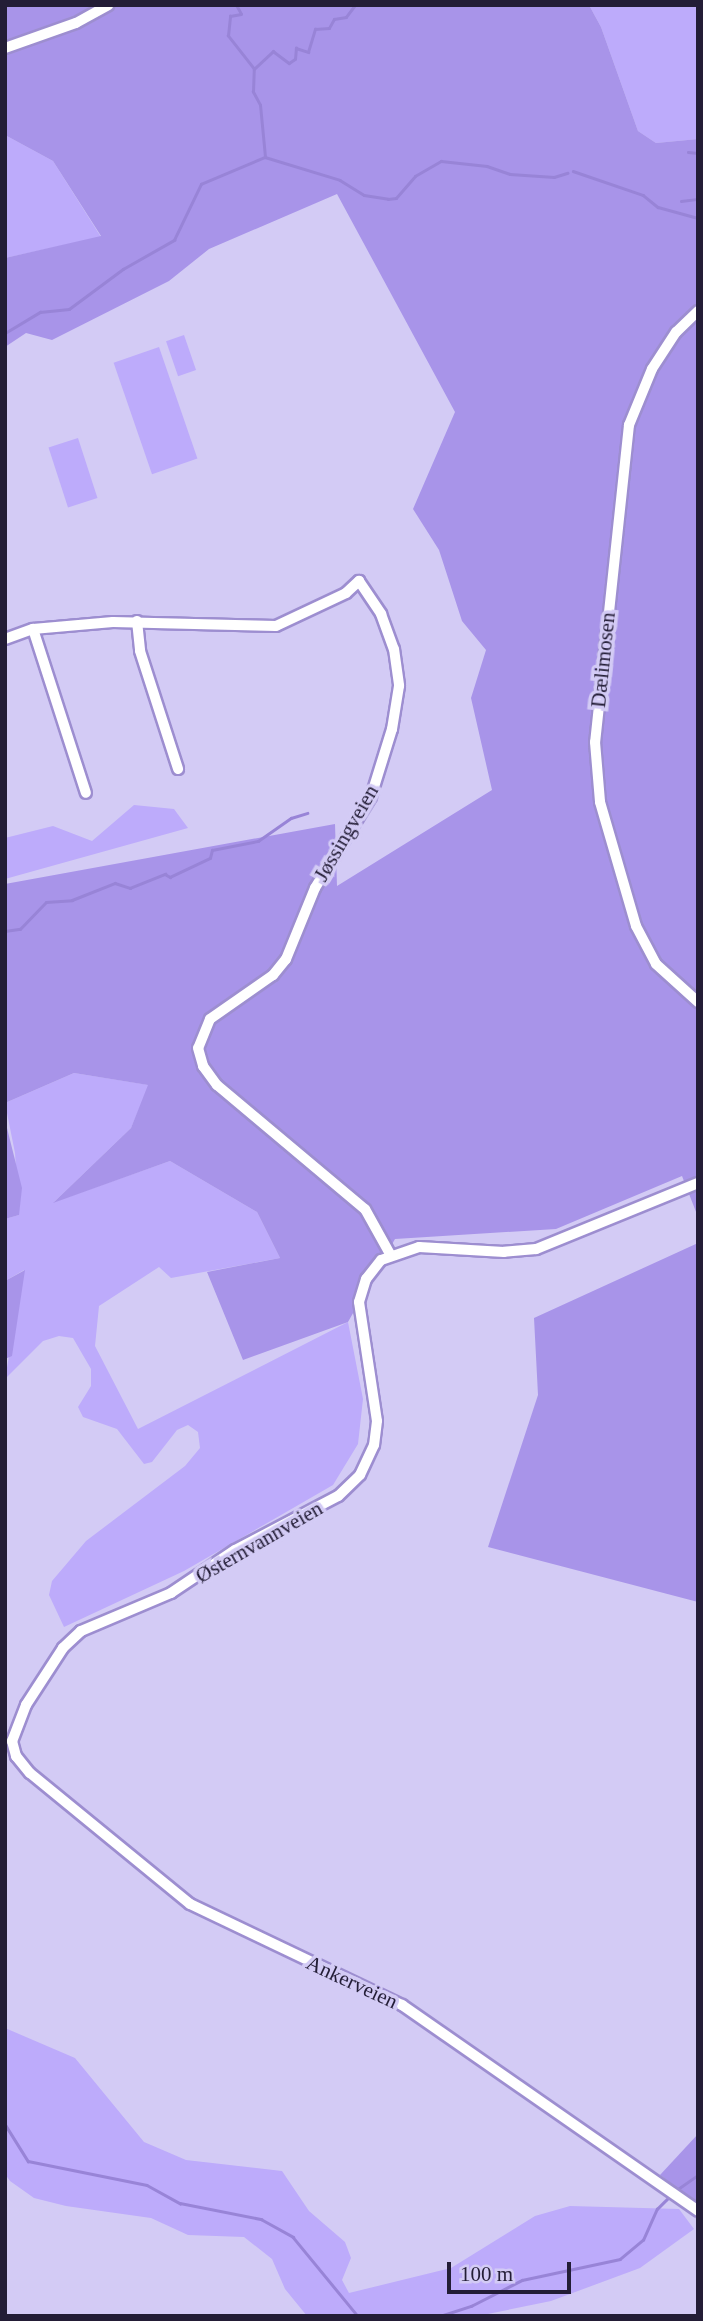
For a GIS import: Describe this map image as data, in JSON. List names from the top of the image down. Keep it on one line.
{"streets":{"street":["Dælimosen","Jøssingveien","Østernvannveien","Ankerveien"]},"crossings":[["Jøssingveien","Østernvannveien"],["Østernvannveien","Ankerveien"]],"scale_bar":"100 m"}
